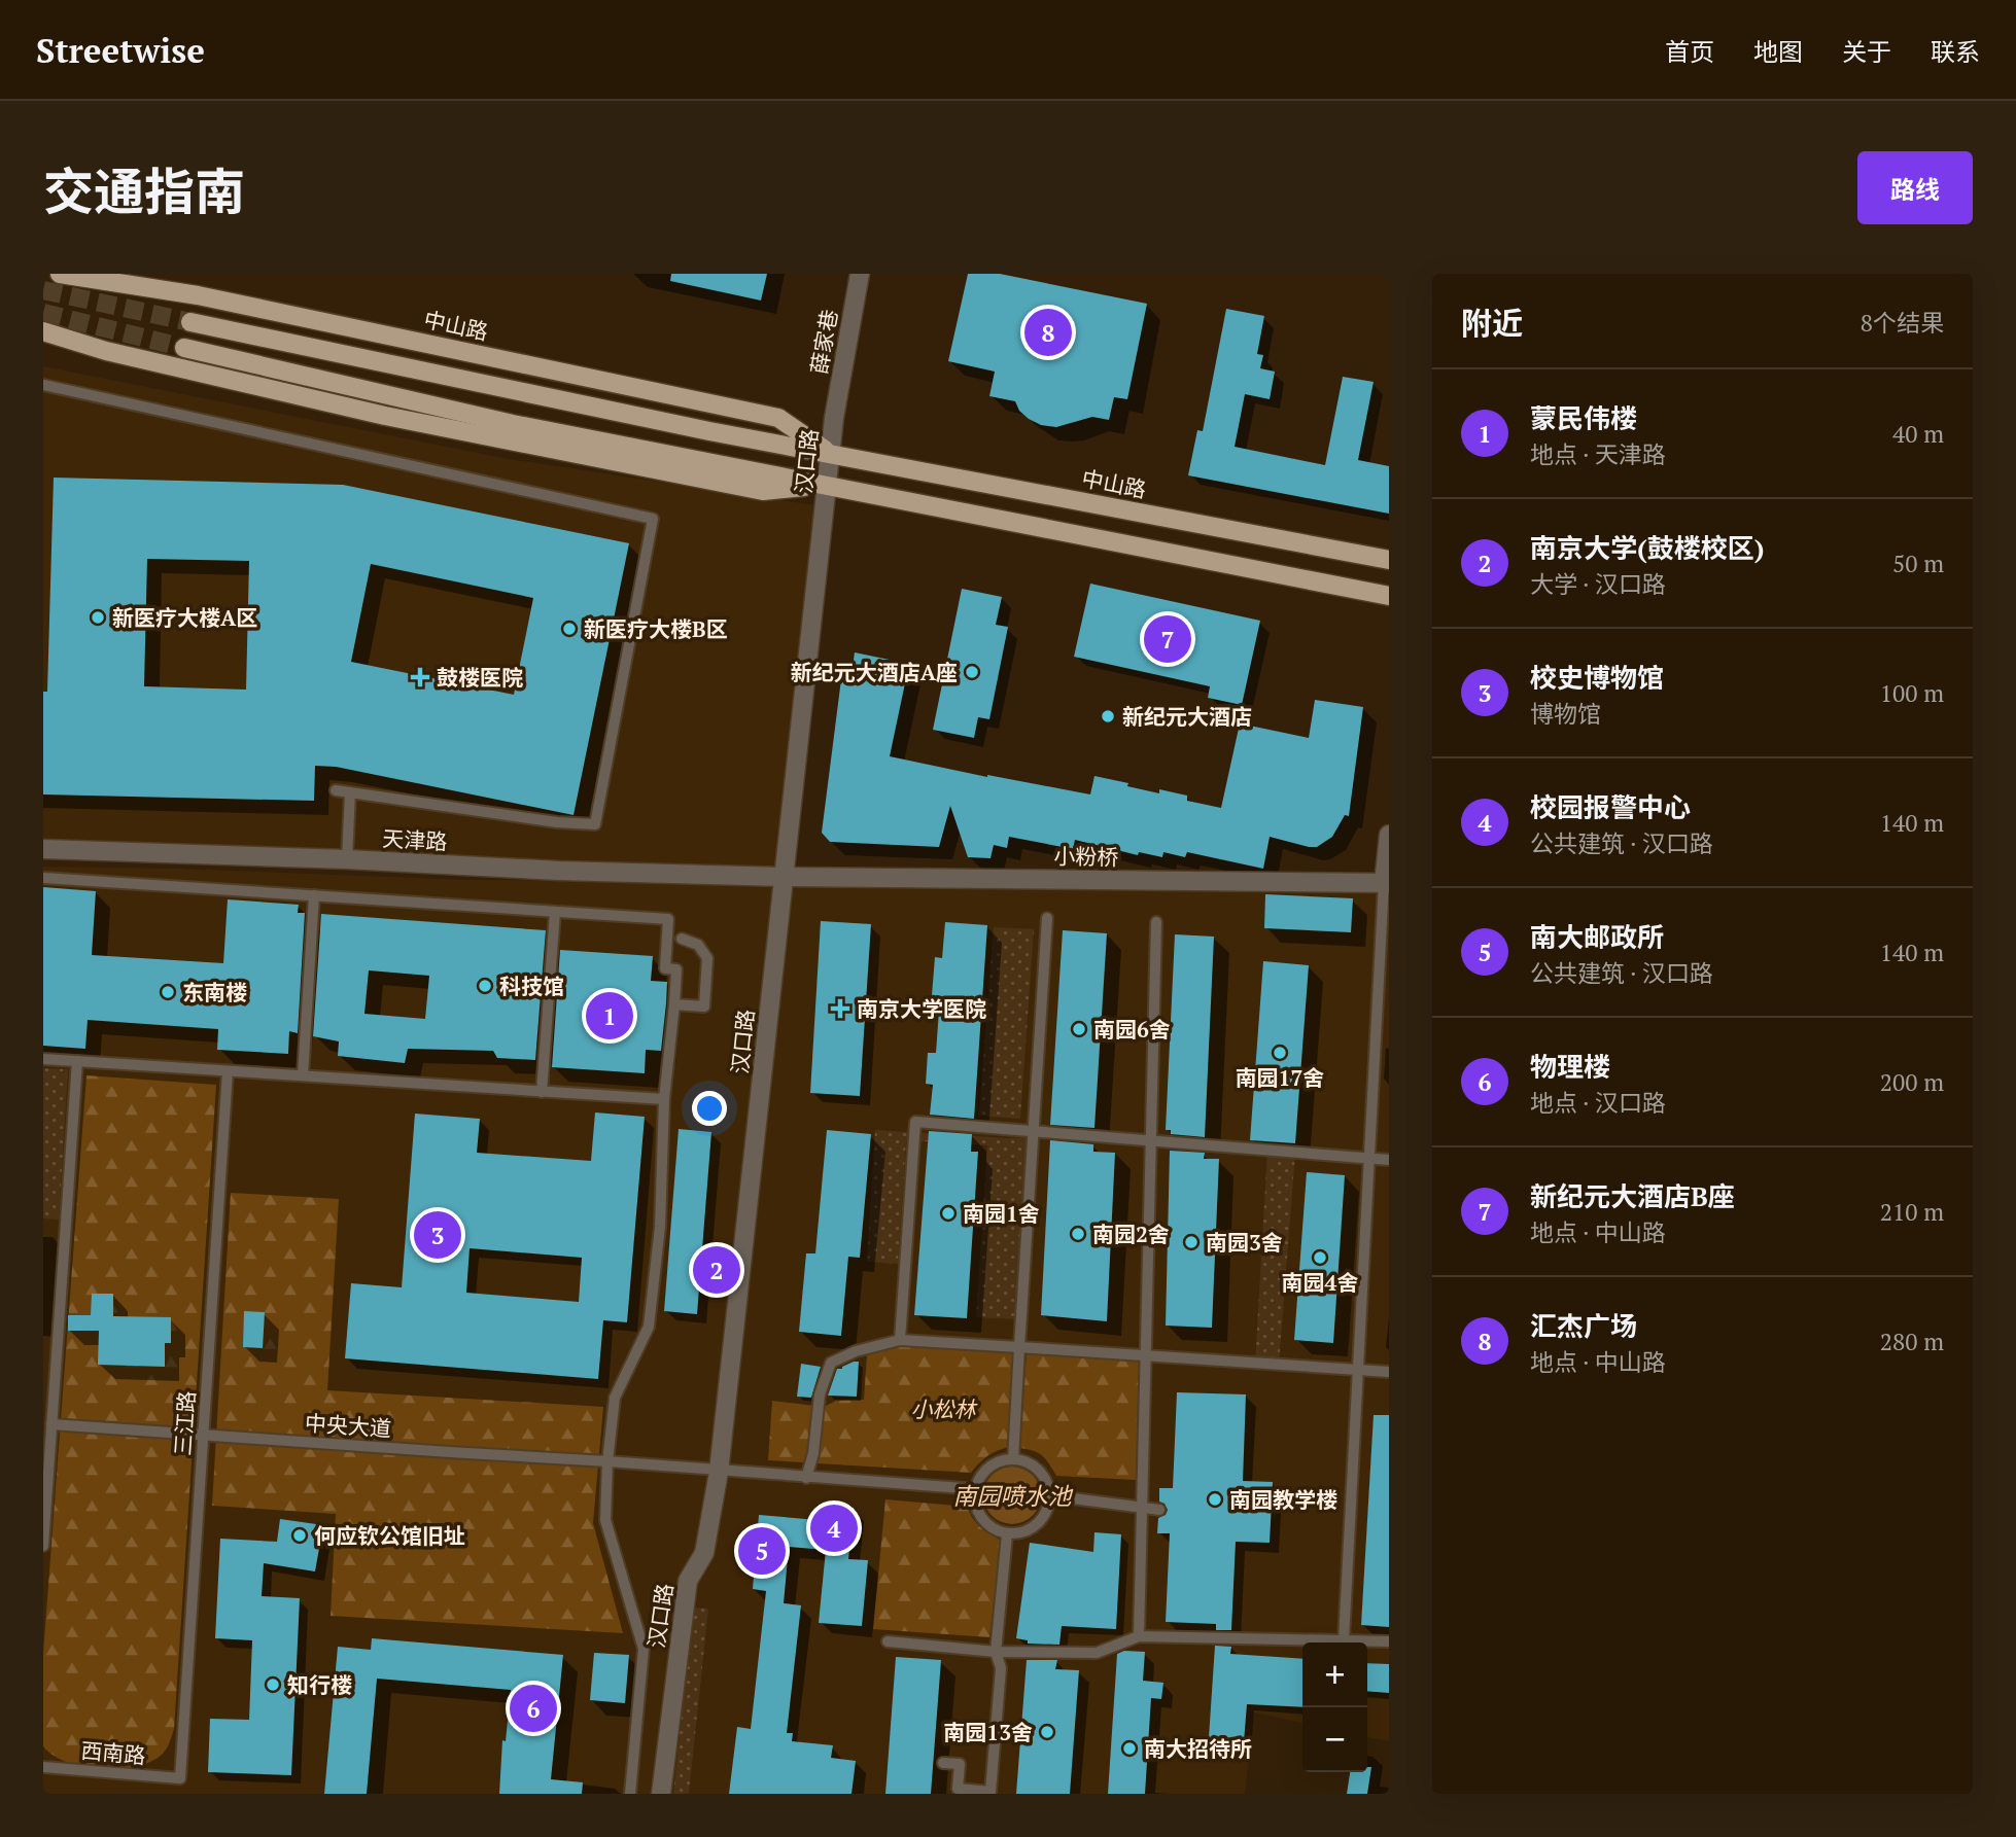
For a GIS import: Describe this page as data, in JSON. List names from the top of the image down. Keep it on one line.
{"streets":{"street":["薛家巷","汉口路","天津路","小粉桥"],"lane":["三江路","中央大道","西南路"]},"crossings":[["薛家巷","汉口路"],["汉口路","天津路"],["汉口路","小粉桥"],["汉口路","中央大道"],["天津路","小粉桥"],["三江路","中央大道"],["三江路","西南路"]],"water":["南园喷水池"],"parks":["小松林"],"places":{"other":["新医疗大楼A区","新医疗大楼B区","新纪元大酒店A座","新纪元大酒店","科技馆","东南楼","南园6舍","南园17舍","南园1舍","南园2舍","南园3舍","南园4舍","南园教学楼","何应钦公馆旧址","知行楼","南园13舍","南大招待所"],"health":["鼓楼医院","南京大学医院"]},"page":{"header":"Streetwise","nav":["首页","地图","关于","联系"],"title":"交通指南","buttons":"路线","heading":["附近","8个结果"],"pins":["8","7","1","3","2","4","5","6"],"list":[{"mark":"1","name":"蒙民伟楼","note":"地点 · 天津路","value":"40 m"},{"mark":"2","name":"南京大学(鼓楼校区)","note":"大学 · 汉口路","value":"50 m"},{"mark":"3","name":"校史博物馆","note":"博物馆","value":"100 m"},{"mark":"4","name":"校园报警中心","note":"公共建筑 · 汉口路","value":"140 m"},{"mark":"5","name":"南大邮政所","note":"公共建筑 · 汉口路","value":"140 m"},{"mark":"6","name":"物理楼","note":"地点 · 汉口路","value":"200 m"},{"mark":"7","name":"新纪元大酒店B座","note":"地点 · 中山路","value":"210 m"},{"mark":"8","name":"汇杰广场","note":"地点 · 中山路","value":"280 m"}],"map_buttons":["+","−"]}}
